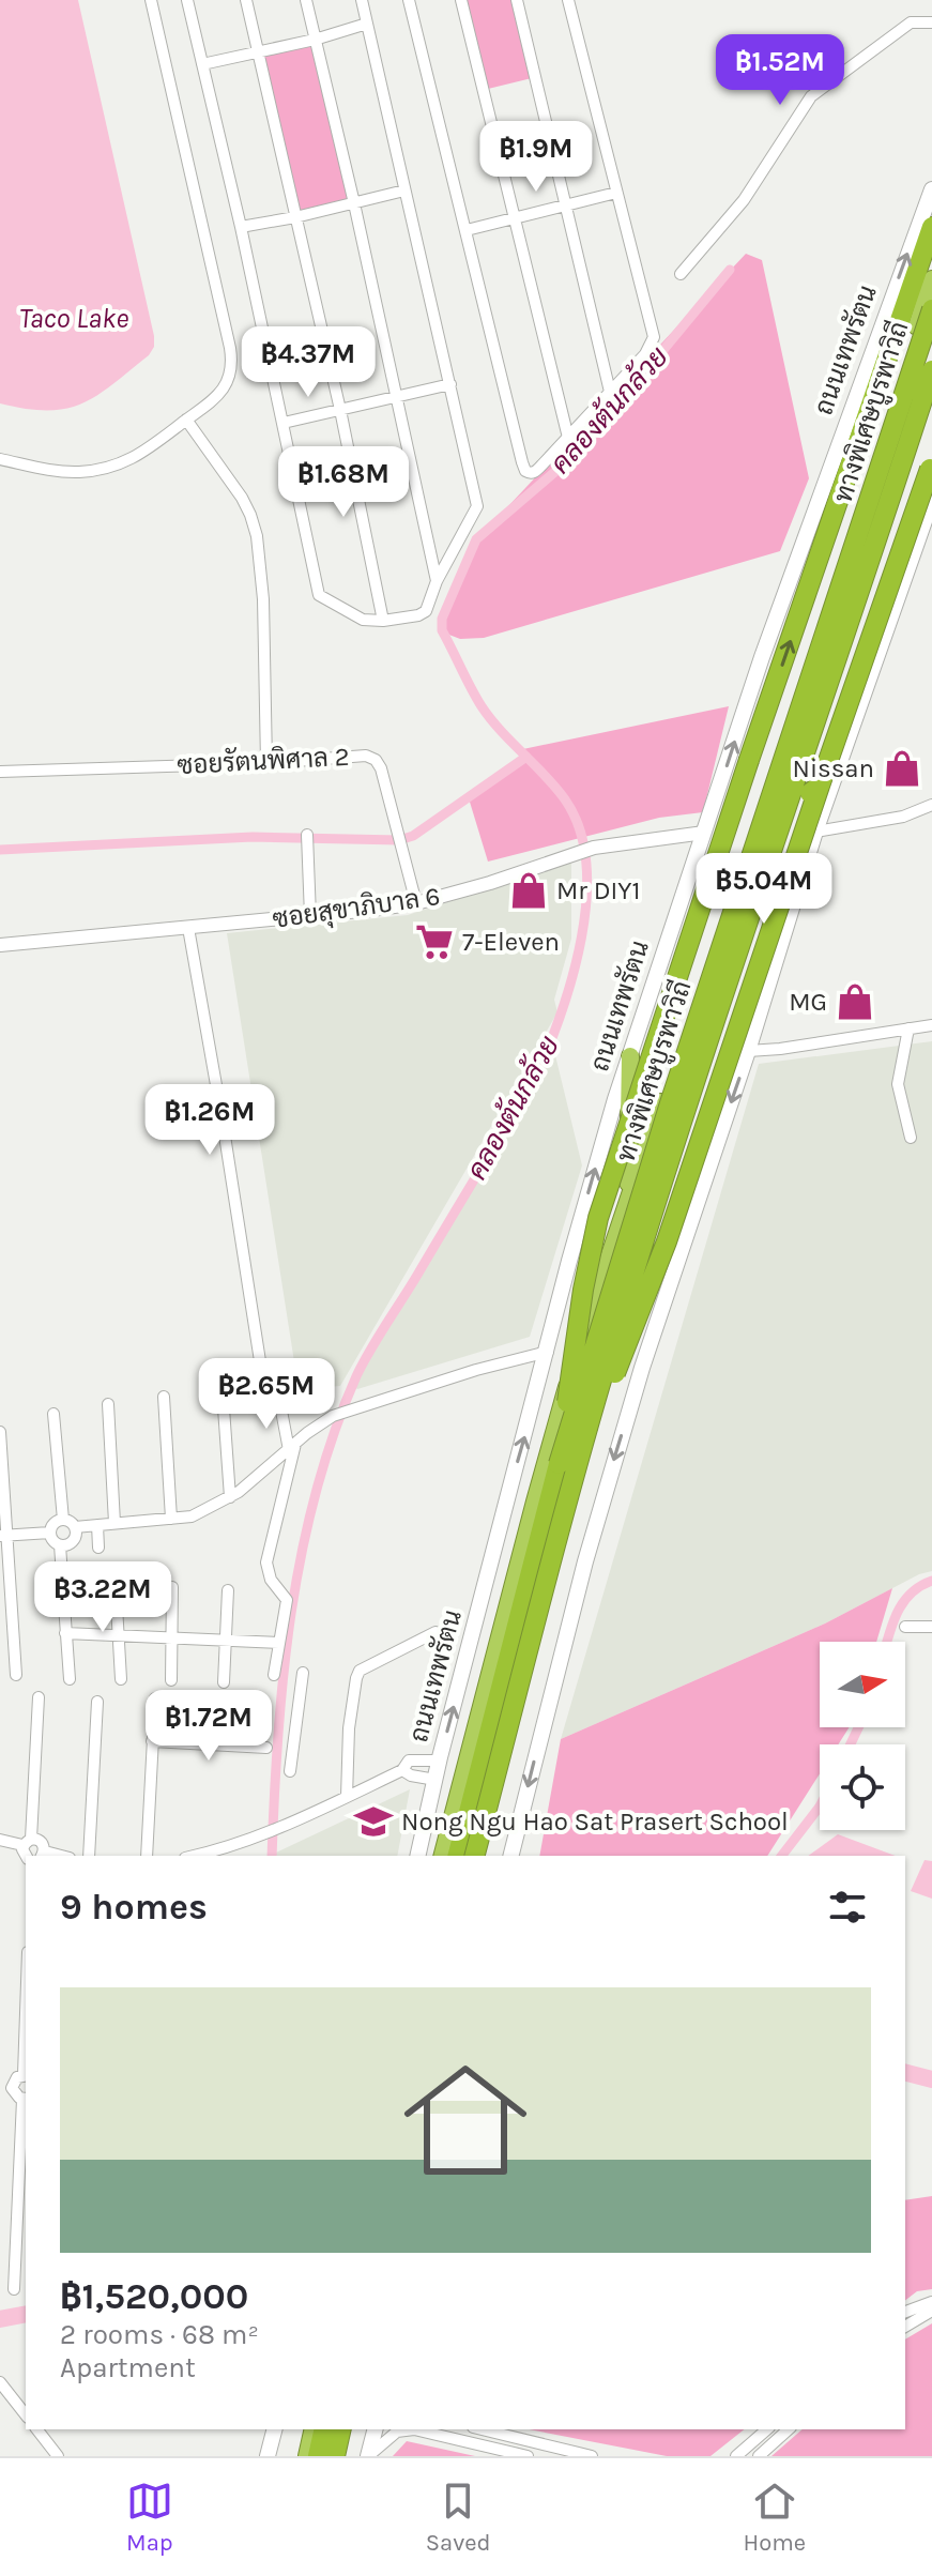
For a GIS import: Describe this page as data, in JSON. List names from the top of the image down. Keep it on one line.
{"streets":{"highway":["ถนนเทพรัตน","ทางพิเศษบูรพาวิถี"],"street":["ซอยรัตนพิศาล 2","ซอยสุขาภิบาล 6"]},"crossings":[["ถนนเทพรัตน","ซอยสุขาภิบาล 6"],["ซอยรัตนพิศาล 2","ซอยสุขาภิบาล 6"]],"water":["Taco Lake","คลองต้นกล้วย"],"places":{"shop":["Nissan","Mr DIY1","MG"],"supermarket":["7-Eleven"],"school or university":["Nong Ngu Hao Sat Prasert School"]},"north":"right","page":{"price":["฿1.52M","฿1.9M","฿4.37M","฿1.68M","฿5.04M","฿1.26M","฿2.65M","฿3.22M","฿1.72M"],"heading":"9 homes","list":[{"name":"฿1,520,000","note":"2 rooms · 68 m² · Apartment"}],"tabs":["Map","Saved","Home"]}}
